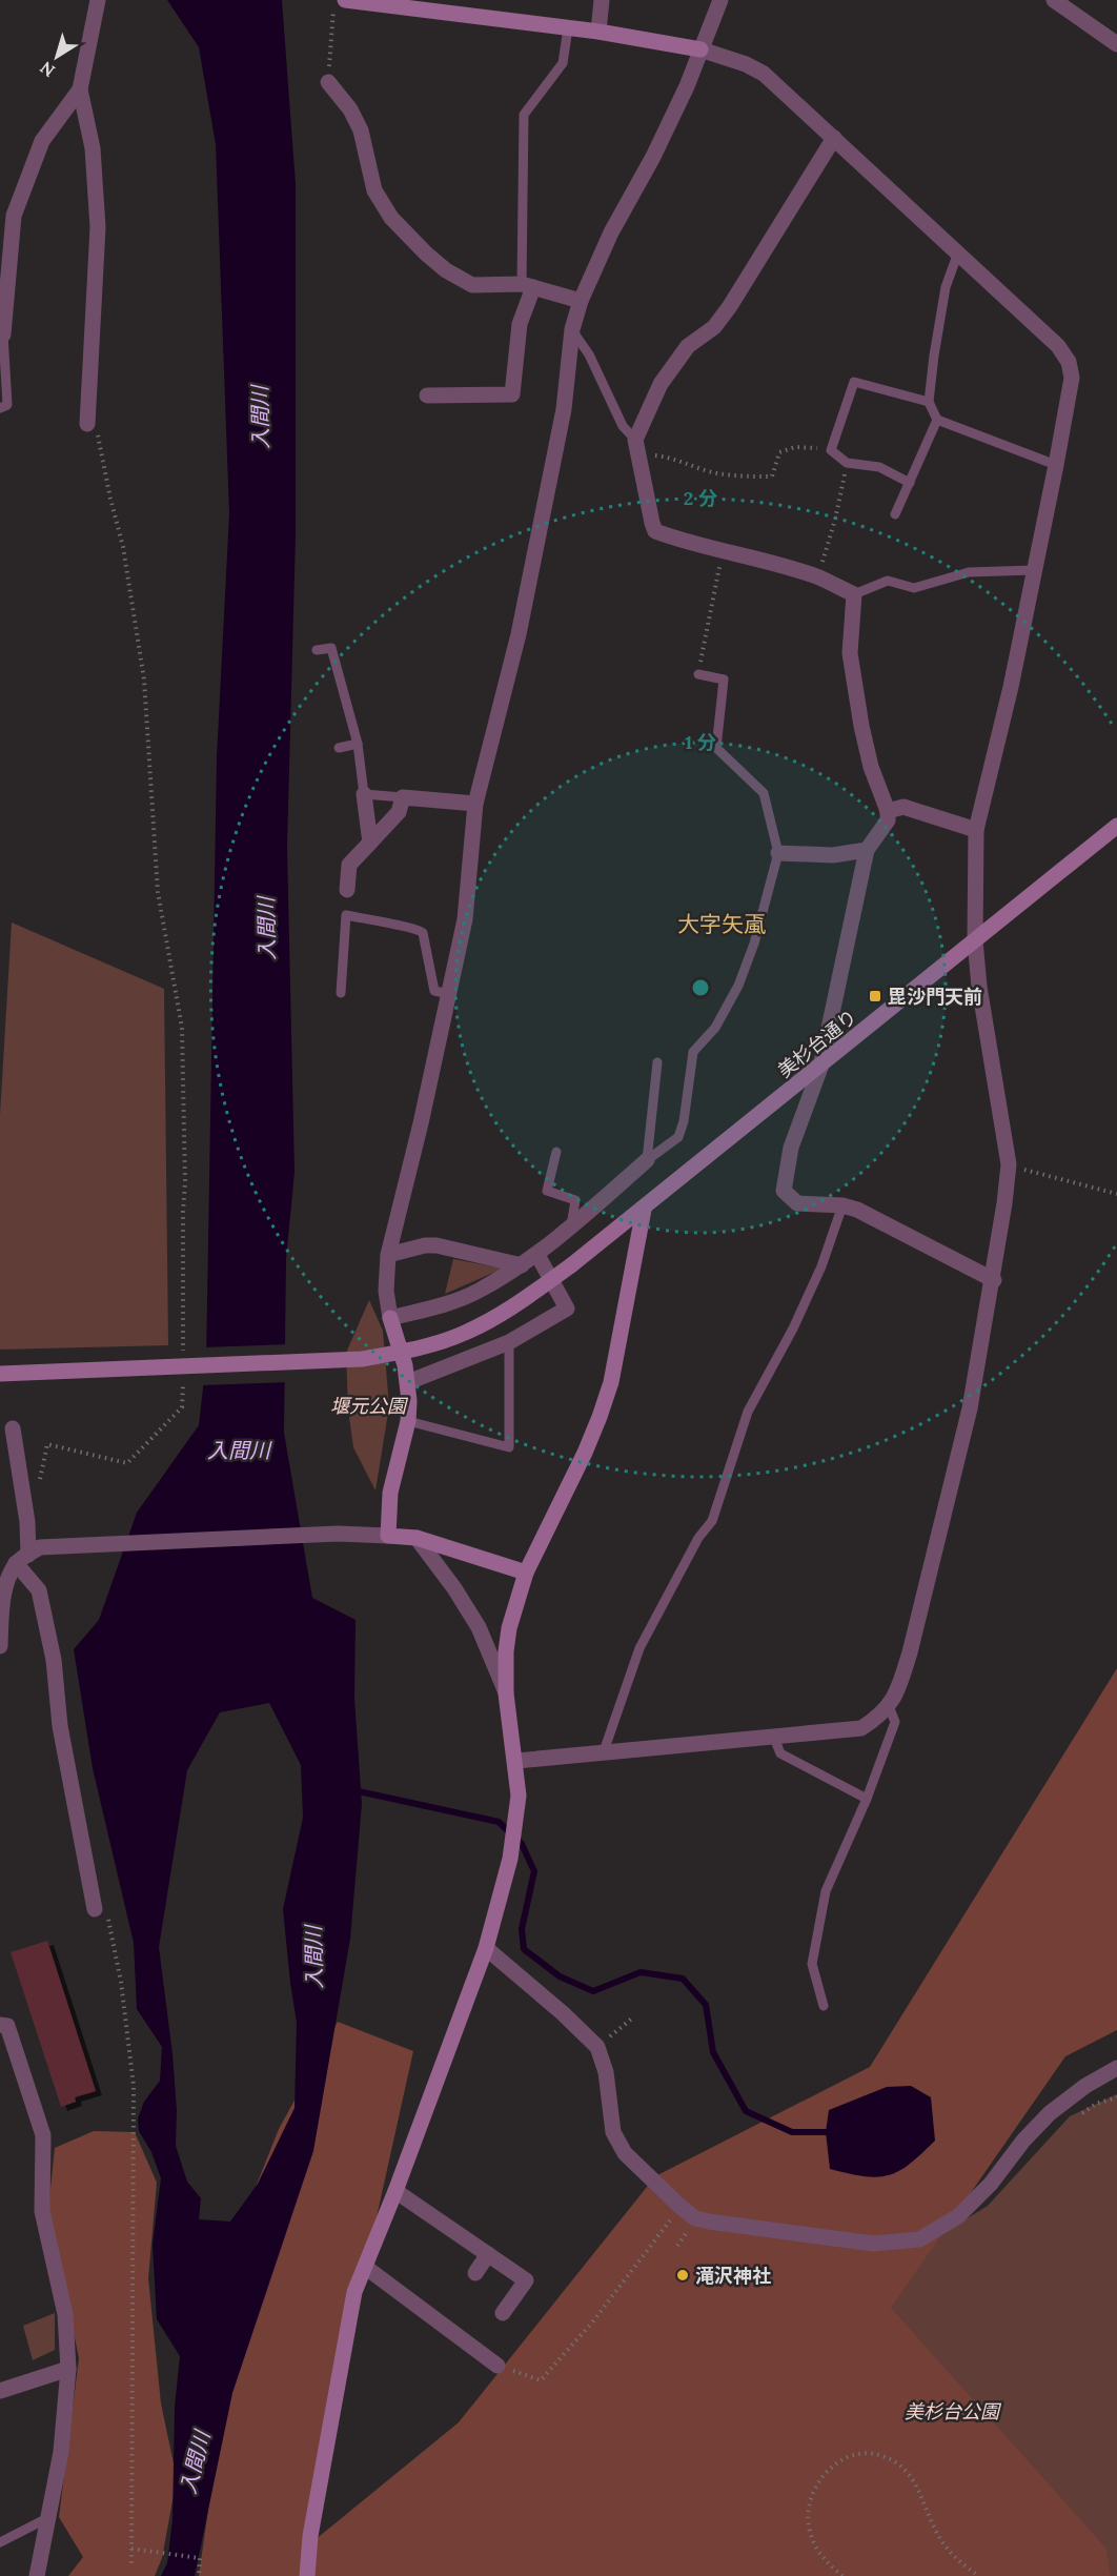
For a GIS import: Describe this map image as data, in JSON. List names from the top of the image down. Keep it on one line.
{"streets":{"street":["美杉台通り"]},"districts":["大字矢颪"],"water":["入間川"],"parks":["堰元公園","美杉台公園"],"places":{"transit":["毘沙門天前"],"other":["滝沢神社"]},"north":"bottom left","rings":["2 分","1 分"]}
